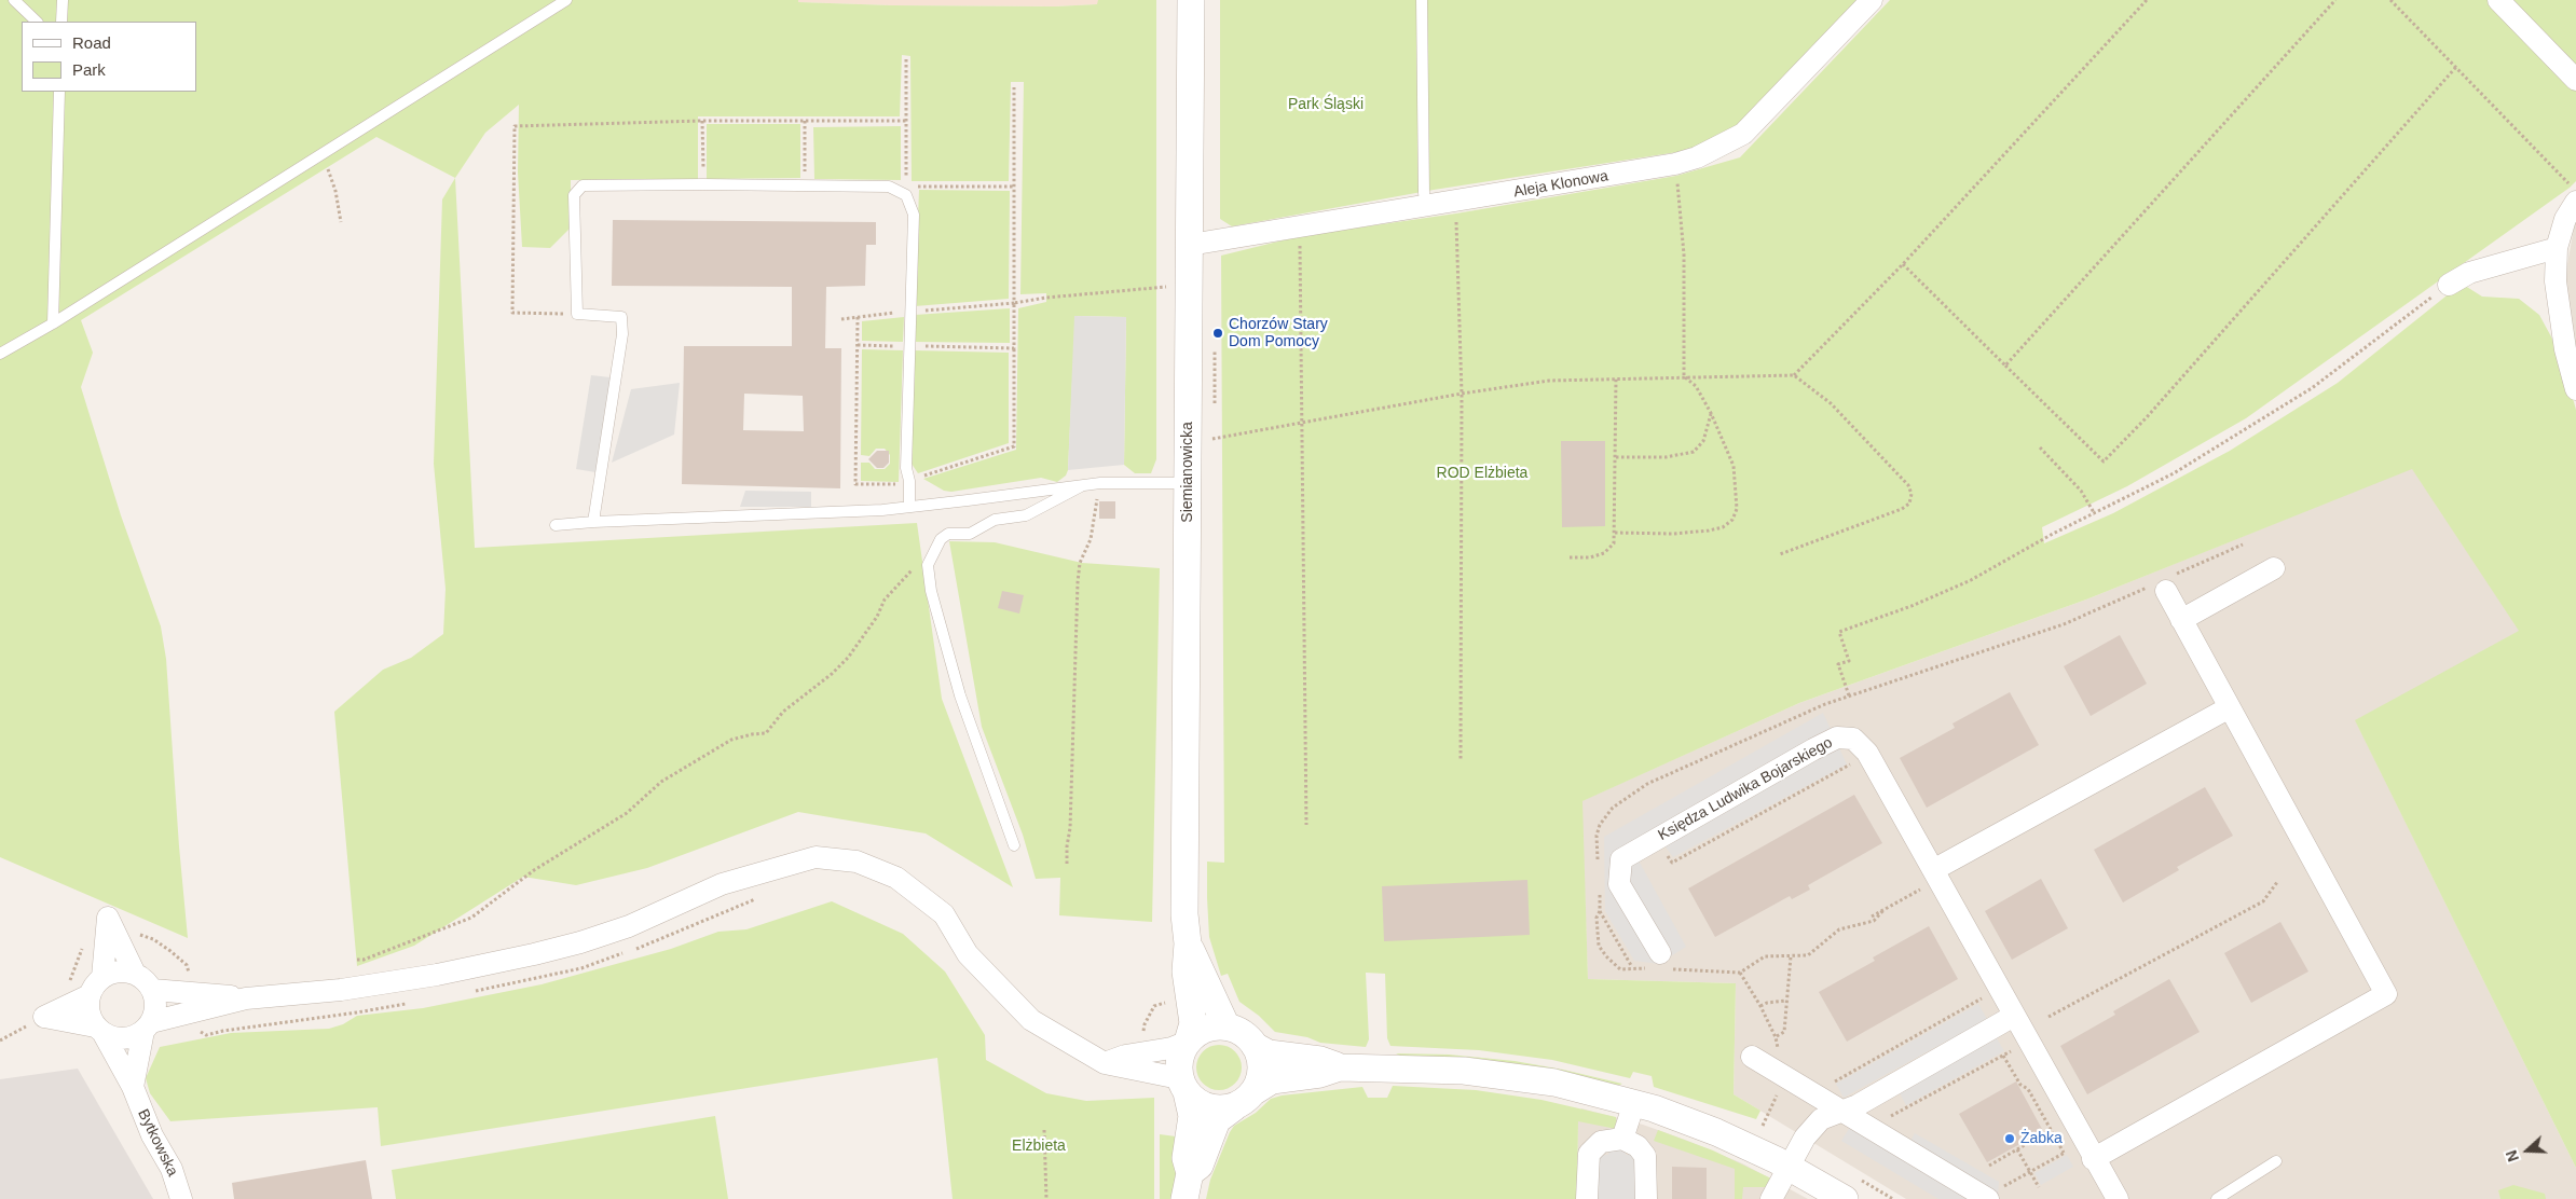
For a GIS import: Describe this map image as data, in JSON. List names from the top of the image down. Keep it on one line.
{"streets":{"street":["Aleja Klonowa","Siemianowicka","Księdza Ludwika Bojarskiego","Bytkowska"]},"crossings":[["Aleja Klonowa","Siemianowicka"]],"parks":["Park Śląski","ROD Elżbieta","Elżbieta"],"places":["Chorzów Stary Dom Pomocy","Żabka"],"legend":["Road","Park"],"north":"left"}
